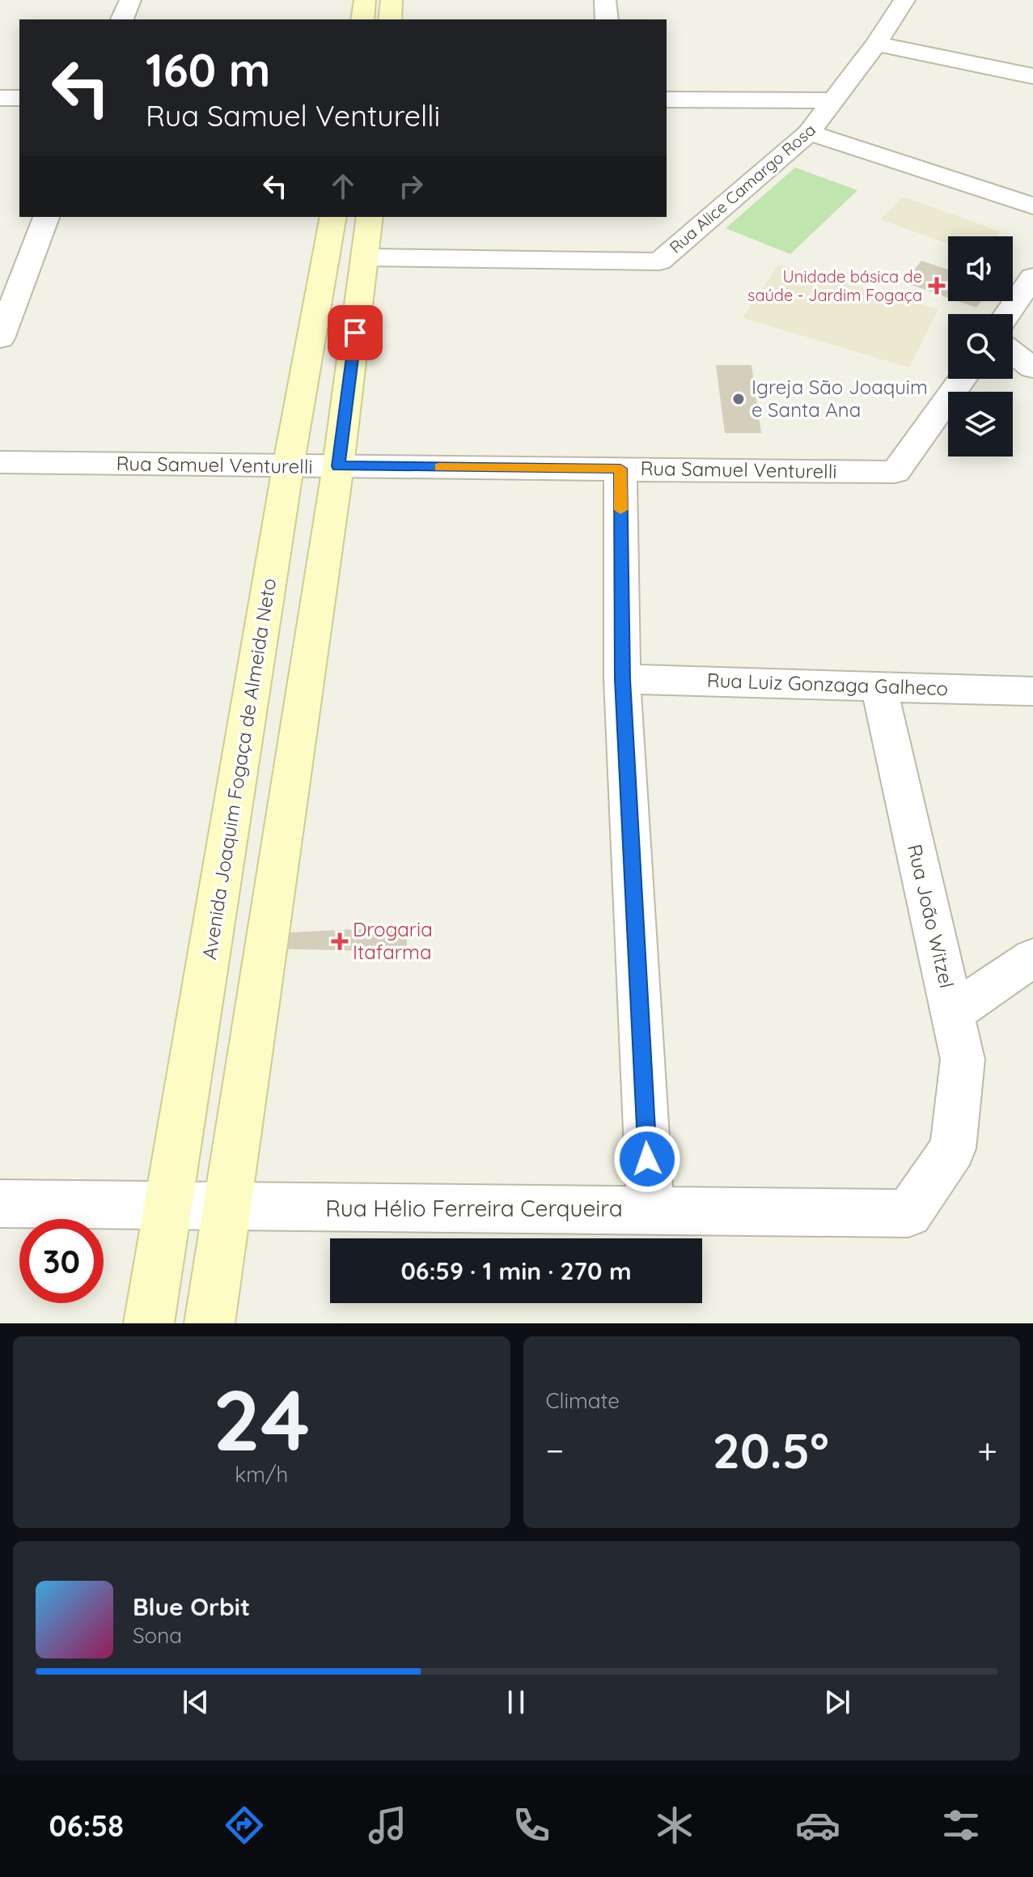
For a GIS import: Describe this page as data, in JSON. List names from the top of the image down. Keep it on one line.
{"streets":{"street":["Rua Alice Camargo Rosa","Rua Samuel Venturelli","Rua Luiz Gonzaga Galheco","Avenida Joaquim Fogaça de Almeida Neto","Rua João Witzel","Rua Hélio Ferreira Cerqueira"]},"crossings":[["Rua Samuel Venturelli","Avenida Joaquim Fogaça de Almeida Neto"],["Rua Luiz Gonzaga Galheco","Rua João Witzel"],["Avenida Joaquim Fogaça de Almeida Neto","Rua Hélio Ferreira Cerqueira"],["Rua João Witzel","Rua Hélio Ferreira Cerqueira"]],"places":{"health":["Unidade básica de saúde - Jardim Fogaça","Drogaria Itafarma"],"other":["Igreja São Joaquim e Santa Ana"]},"page":{"turn":["160 m","Rua Samuel Venturelli"],"limit":"30","trip":"06:59 · 1 min · 270 m","tile":[["24","km/h"],"Climate"],"heat":["−","20.5°","+"],"song":["Blue Orbit","Sona"],"tabs":"06:58"}}
